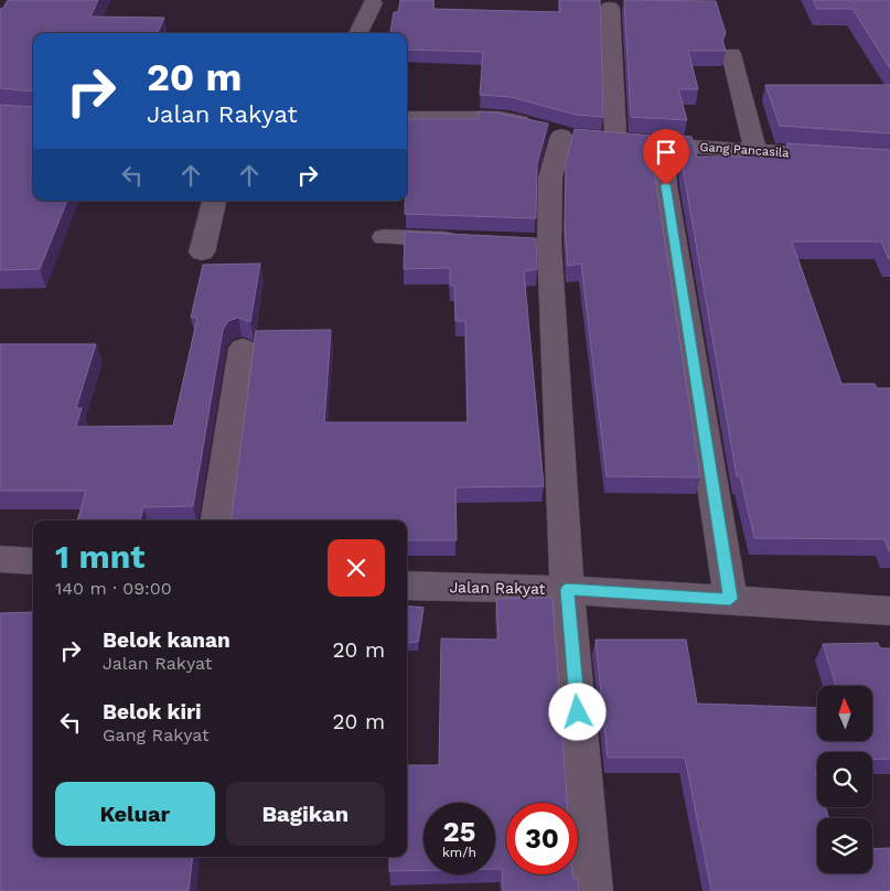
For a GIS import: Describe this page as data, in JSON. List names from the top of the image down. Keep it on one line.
{"streets":{"street":["Gang Pancasila","Jalan Rakyat"]},"north":"top","page":{"turn":["20 m","Jalan Rakyat"],"heading":["1 mnt","140 m · 09:00"],"list":[{"name":"Belok kanan","note":"Jalan Rakyat","value":"20 m"},{"name":"Belok kiri","note":"Gang Rakyat","value":"20 m"}],"buttons":["Keluar","Bagikan"],"speed":"25 km/h","limit":"30"}}
